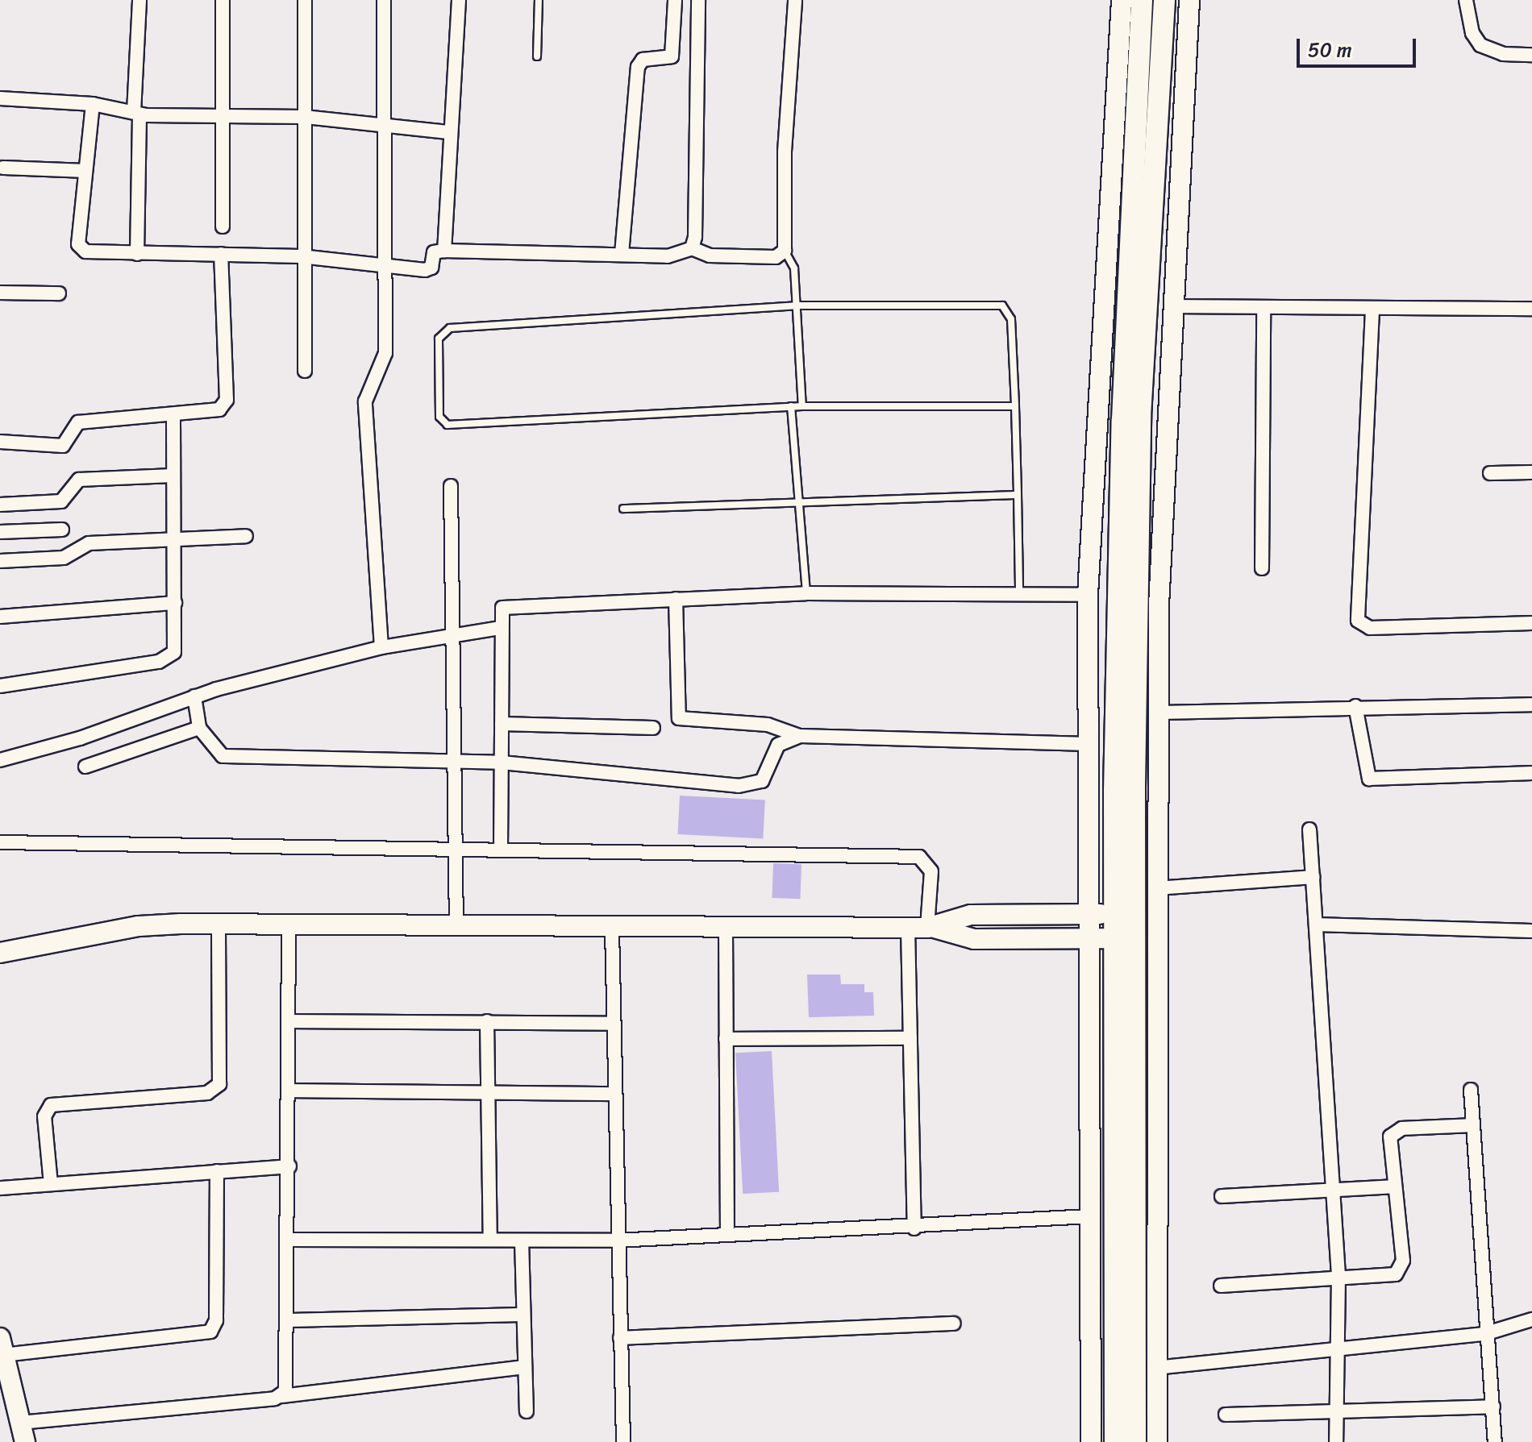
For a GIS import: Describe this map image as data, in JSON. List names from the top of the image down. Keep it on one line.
{"scale_bar":"50 m"}
